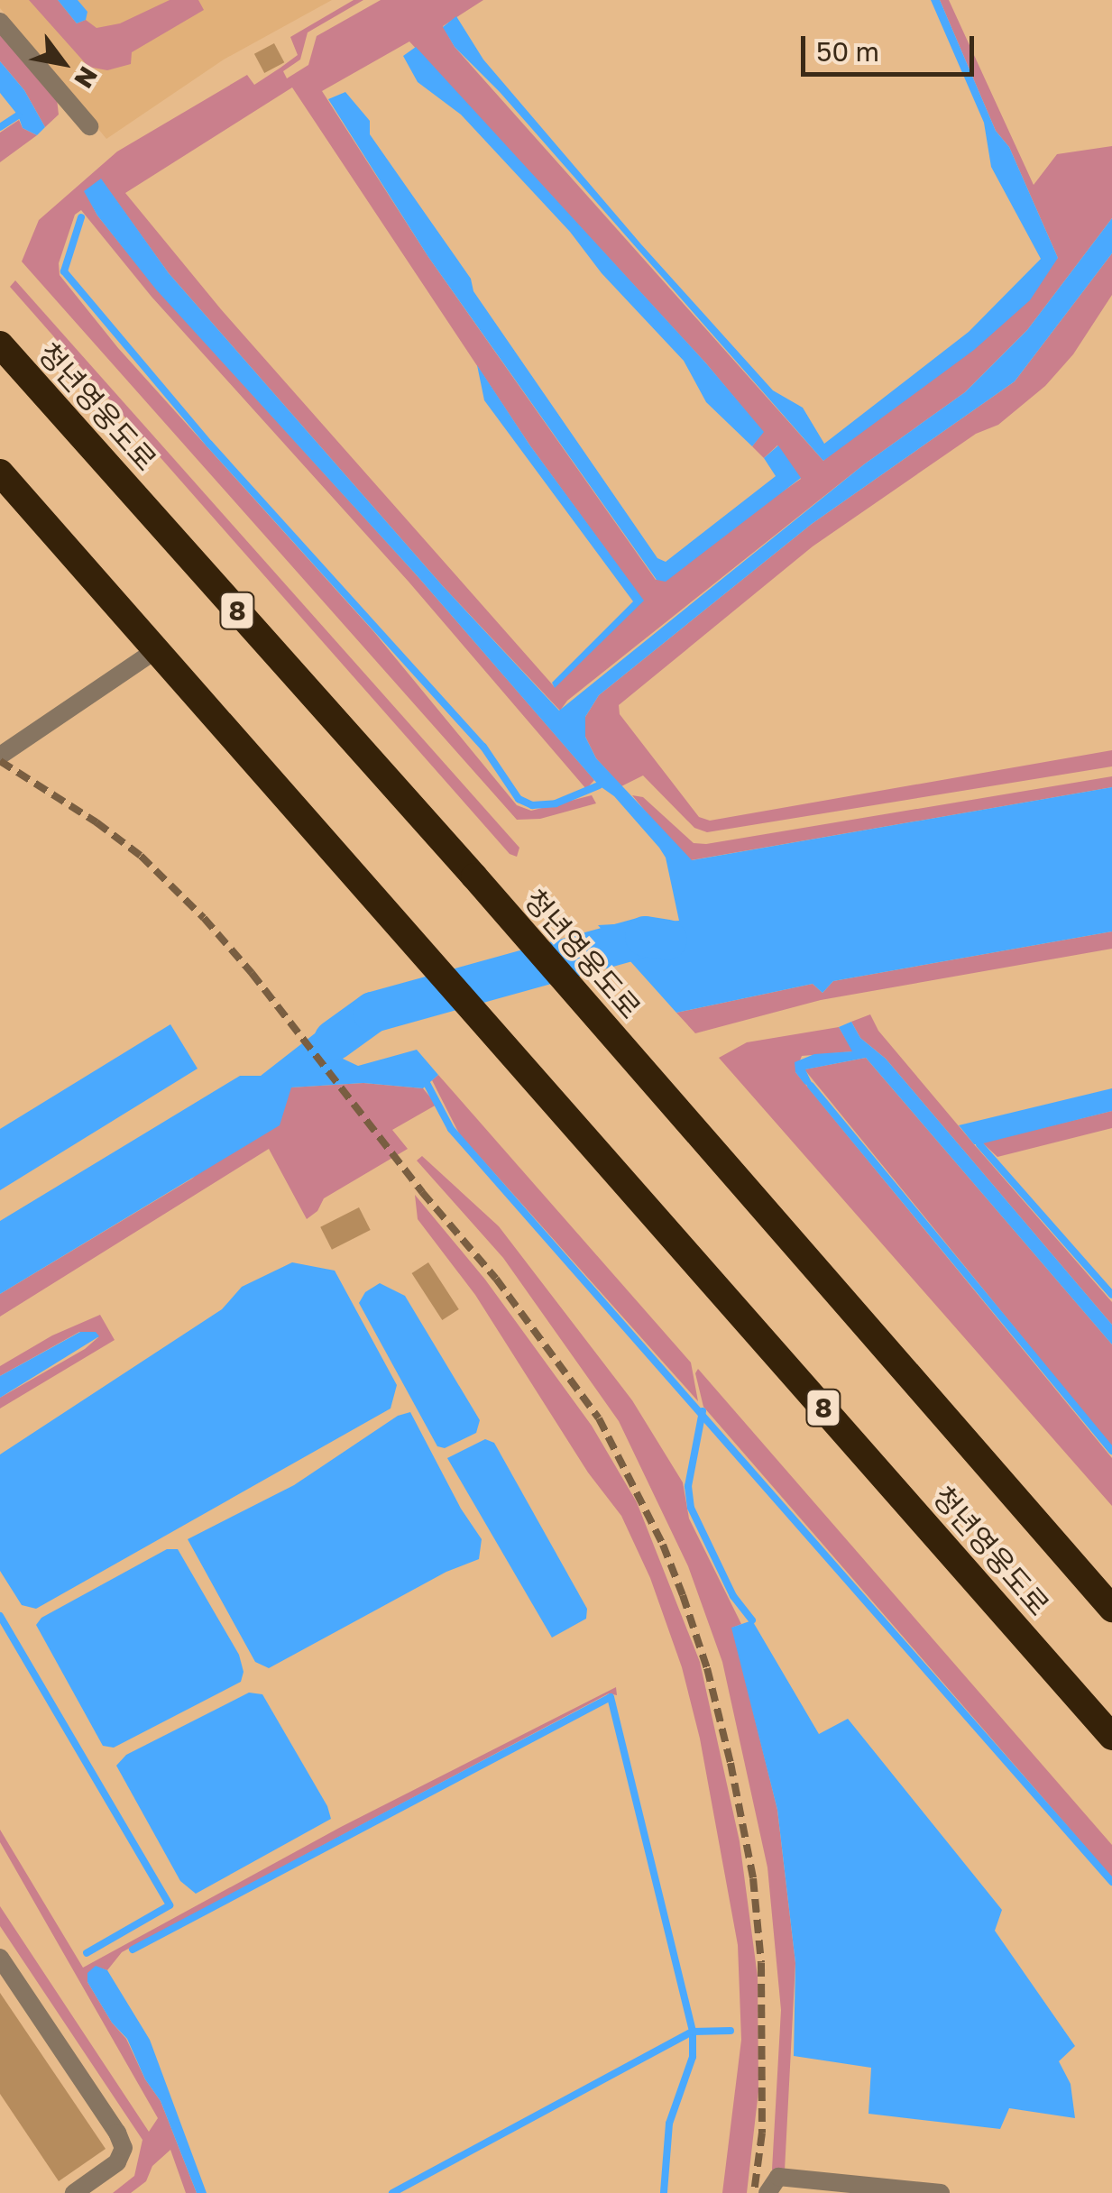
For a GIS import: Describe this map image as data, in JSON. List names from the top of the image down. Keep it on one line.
{"streets":{"highway":["청년영웅도로","8"]},"scale_bar":"50 m","north":"bottom right"}
